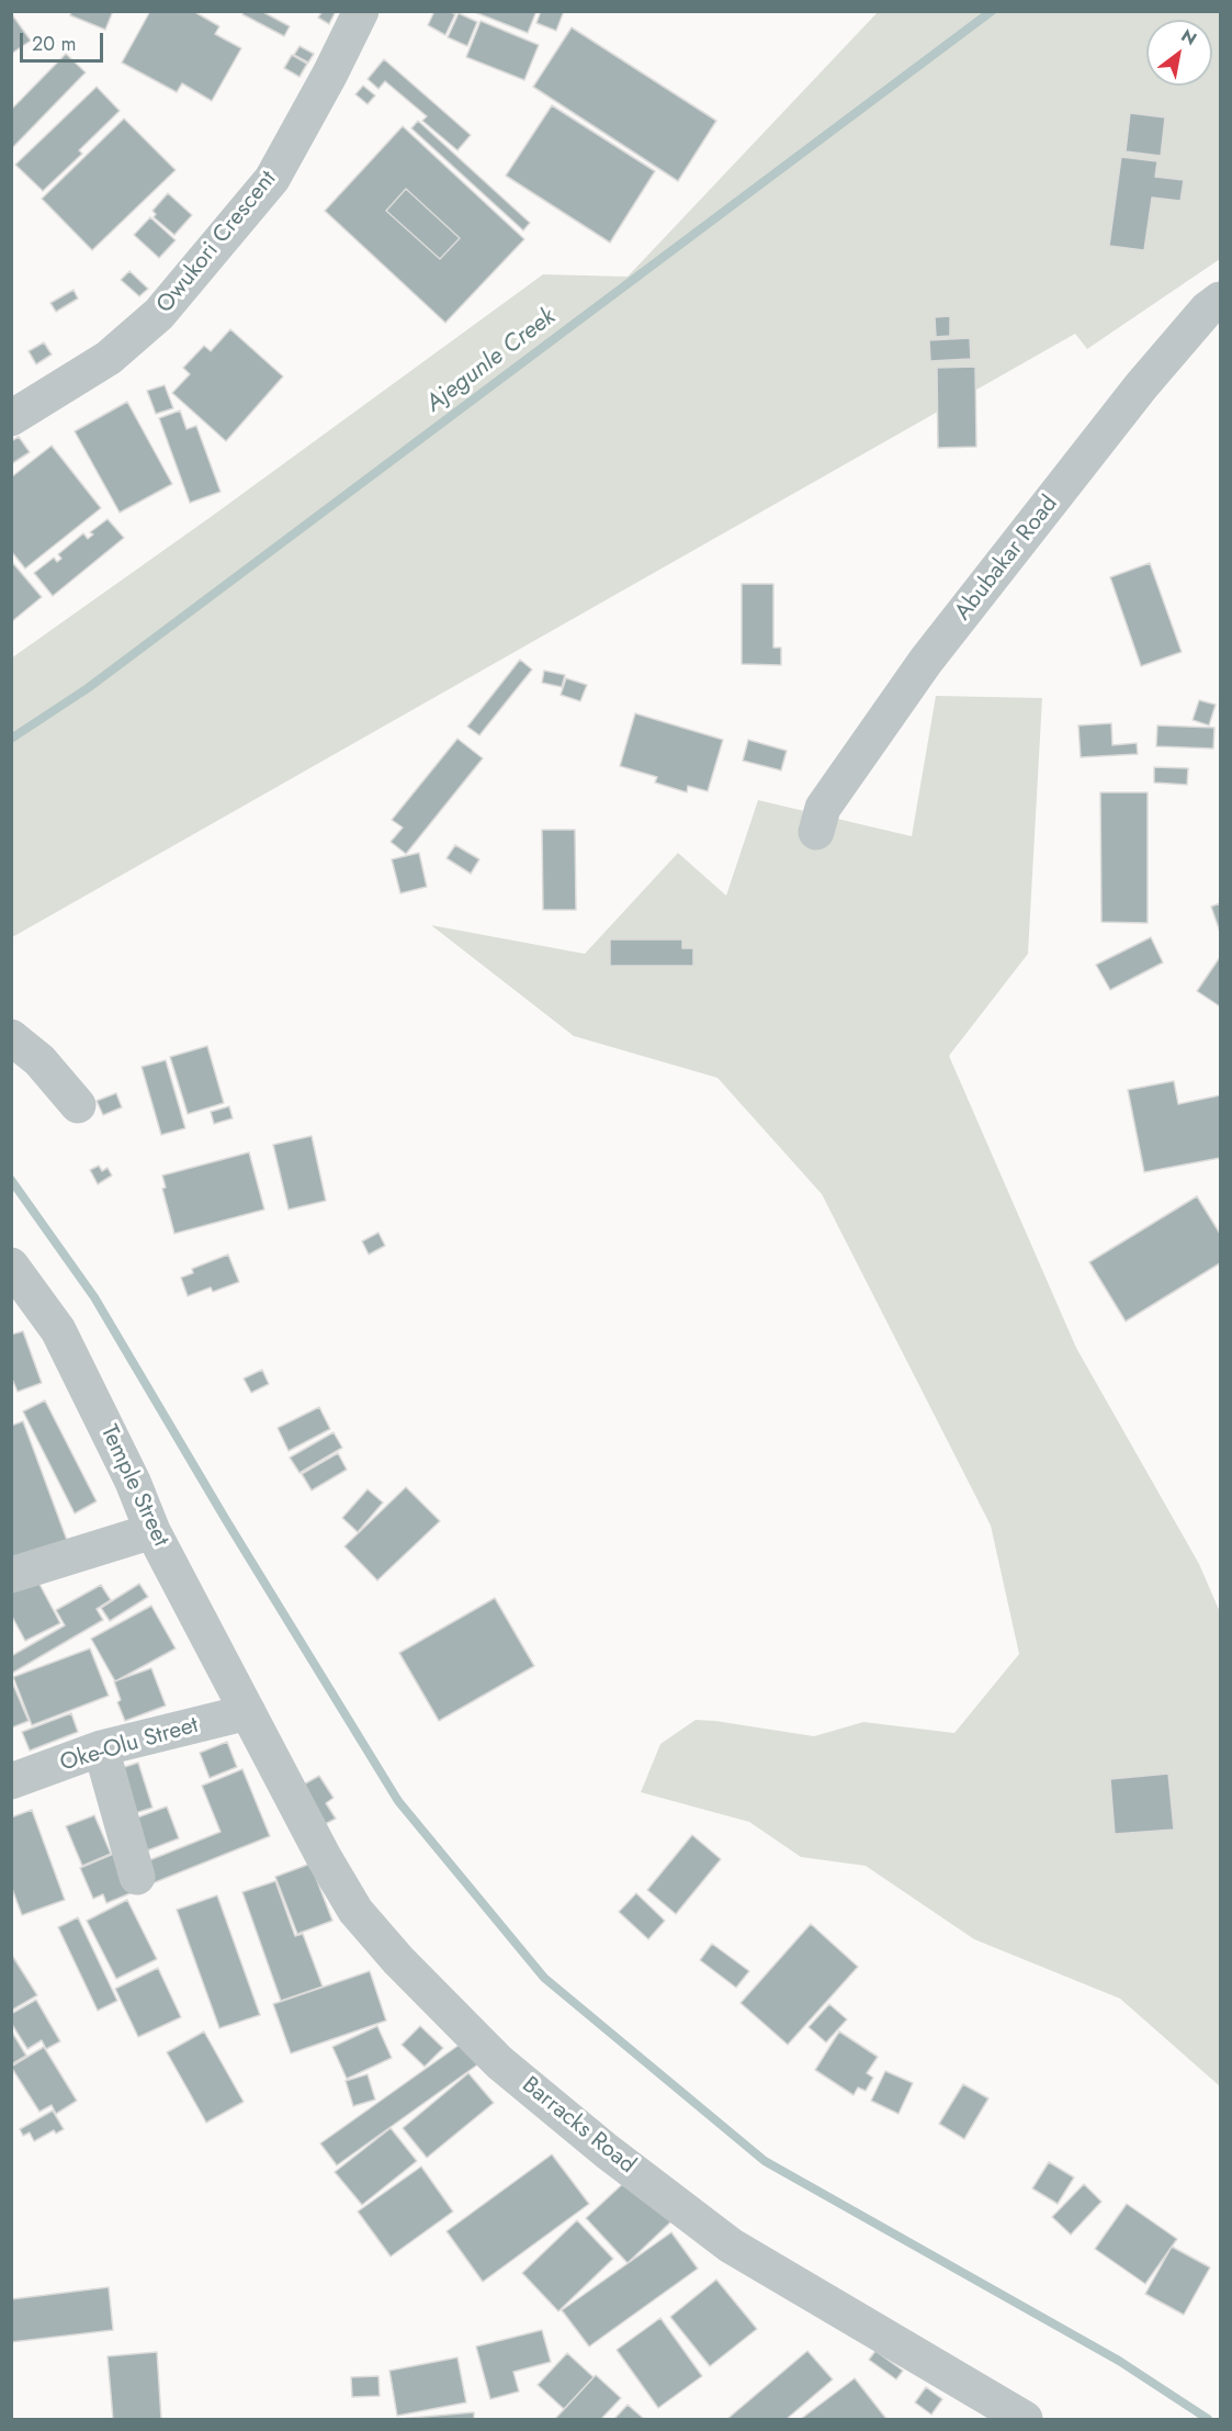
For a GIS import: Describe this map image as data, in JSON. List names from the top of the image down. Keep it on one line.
{"streets":{"street":["Owukori Crescent","Abubakar Road","Temple Street","Oke-Olu Street","Barracks Road"]},"crossings":[["Temple Street","Oke-Olu Street"],["Temple Street","Barracks Road"],["Oke-Olu Street","Barracks Road"]],"water":["Ajegunle Creek"],"scale_bar":"20 m","north":"top right"}
